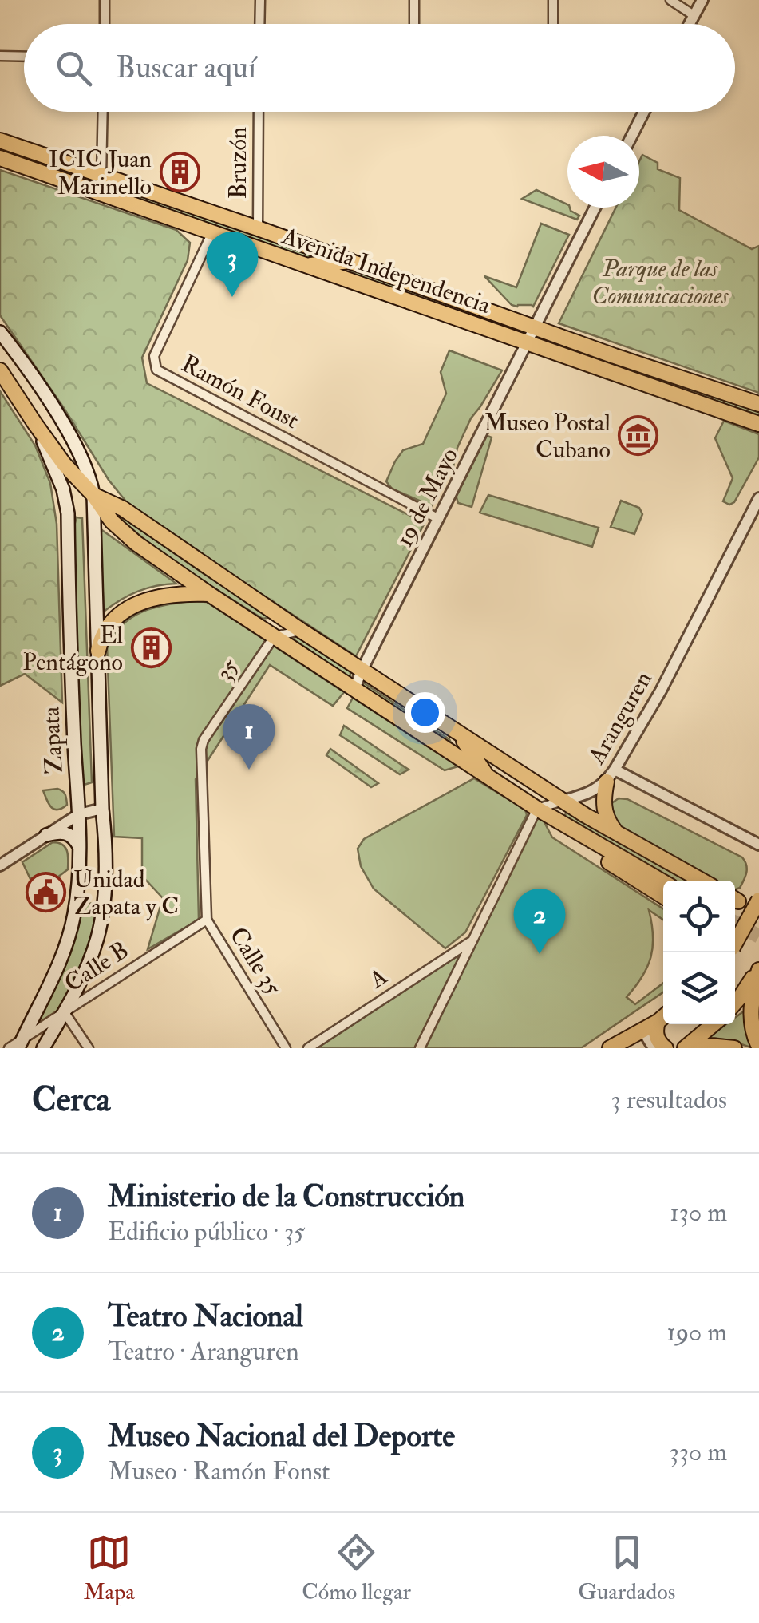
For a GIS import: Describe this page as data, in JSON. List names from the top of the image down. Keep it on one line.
{"streets":{"main road":["Avenida Independencia","Zapata"],"street":["Bruzón","Ramón Fonst","19 de Mayo","35","Aranguren","Calle 35","Calle B","A"]},"crossings":[["Bruzón","Avenida Independencia"],["Avenida Independencia","Ramón Fonst"],["Avenida Independencia","19 de Mayo"],["Ramón Fonst","19 de Mayo"],["35","Calle 35"],["Zapata","Calle B"],["Calle 35","Calle B"]],"parks":["Parque de las Comunicaciones"],"places":{"building":["ICIC Juan Marinello","El Pentágono"],"museum":["Museo Postal Cubano"],"public building":["Unidad Zapata y C"]},"north":"left","page":{"search":"Buscar aquí","pins":["3","1","2"],"heading":["Cerca","3 resultados"],"list":[{"mark":"1","name":"Ministerio de la Construcción","note":"Edificio público · 35","value":"130 m"},{"mark":"2","name":"Teatro Nacional","note":"Teatro · Aranguren","value":"190 m"},{"mark":"3","name":"Museo Nacional del Deporte","note":"Museo · Ramón Fonst","value":"330 m"}],"nav":["Mapa","Cómo llegar","Guardados"]}}
